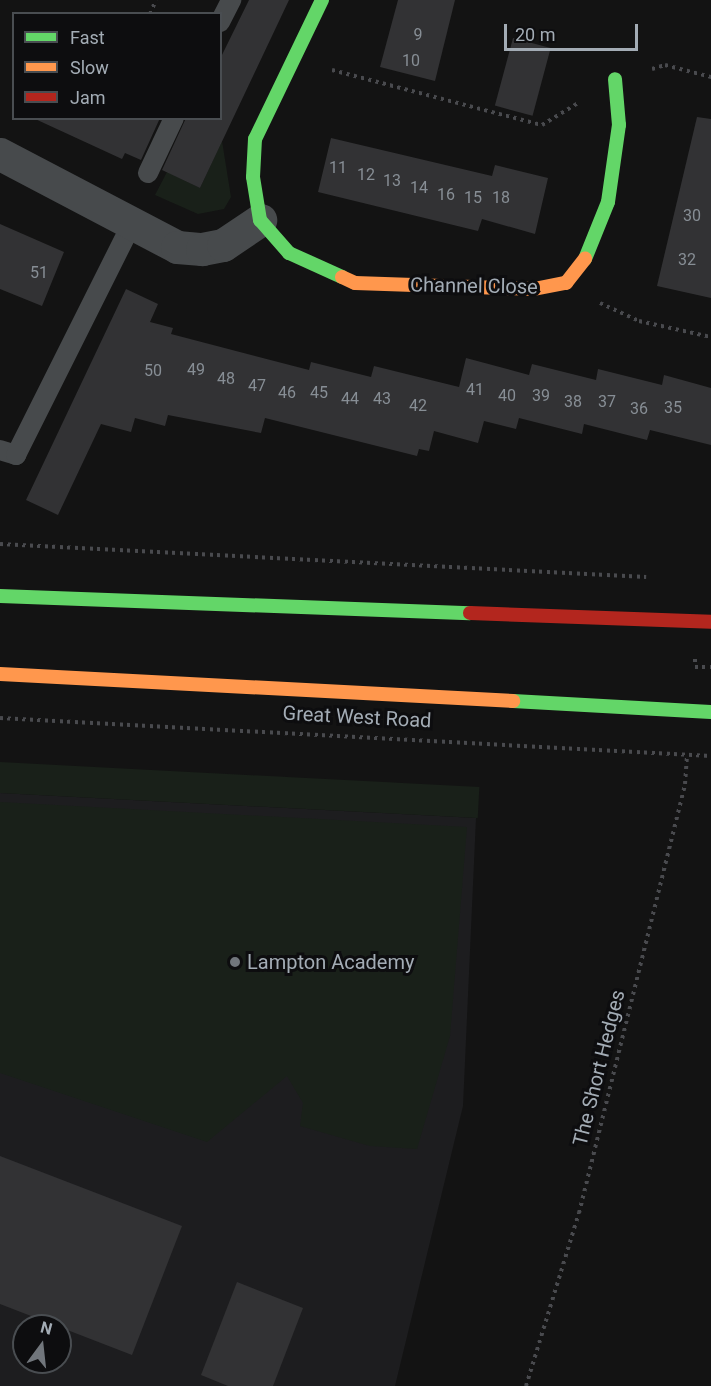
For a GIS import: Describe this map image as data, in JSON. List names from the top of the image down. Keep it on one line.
{"streets":{"main road":["Channel Close","Great West Road"],"path":["The Short Hedges"]},"crossings":[["Great West Road","The Short Hedges"]],"places":["Lampton Academy"],"house_numbers":["9","10","11","12","13","14","16","15","18","30","32","51","49","50","48","47","41","46","45","40","39","44","43","38","37","42","35","36"],"legend":["Fast","Slow","Jam"],"scale_bar":"20 m","north":"top"}
